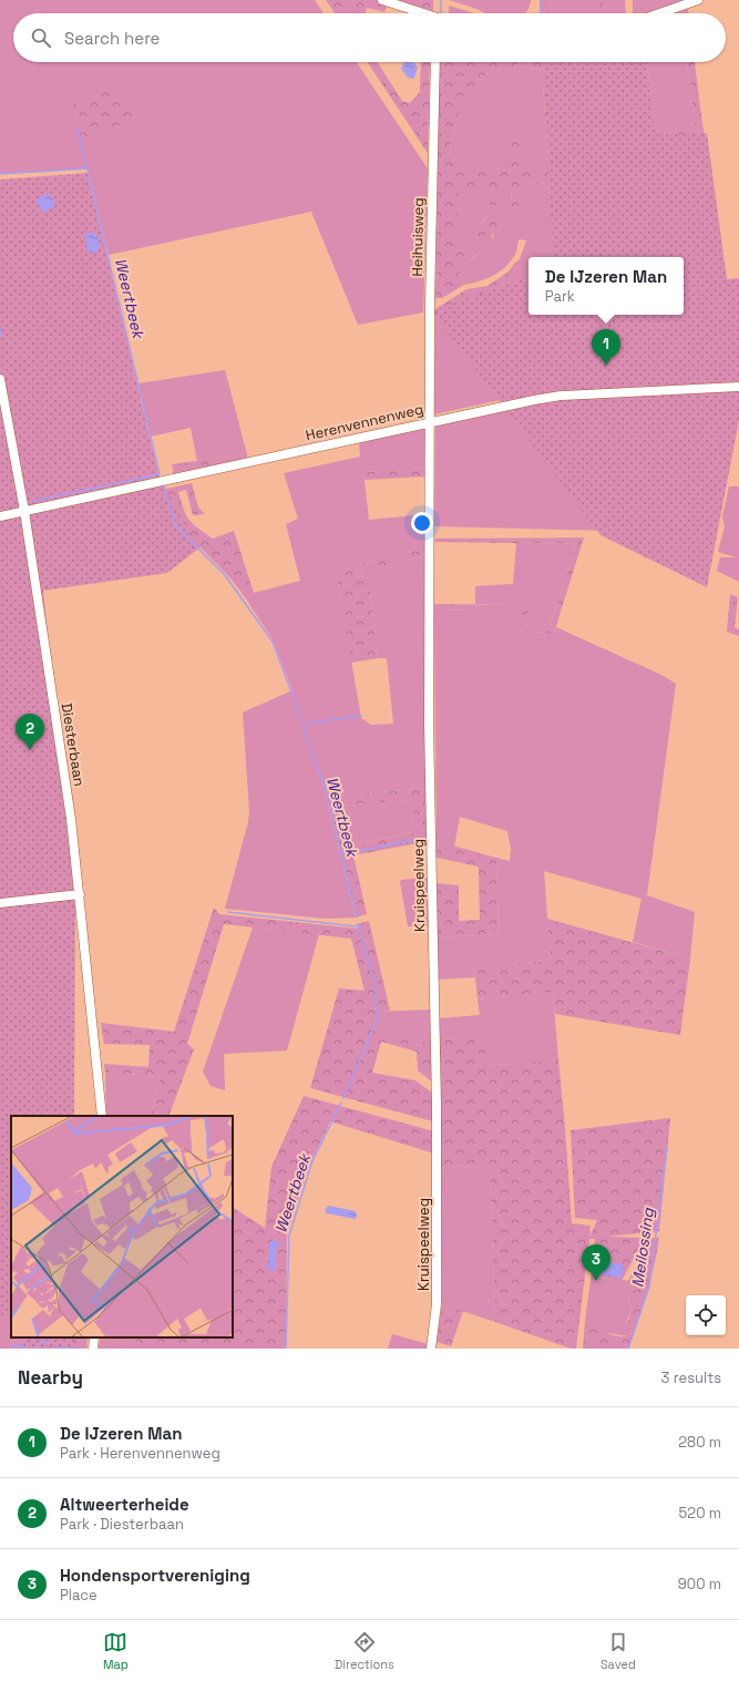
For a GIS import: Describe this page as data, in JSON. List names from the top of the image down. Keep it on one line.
{"streets":{"street":["Heihuisweg","Herenvennenweg","Diesterbaan","Kruispeelweg"]},"crossings":[["Heihuisweg","Herenvennenweg"],["Heihuisweg","Kruispeelweg"],["Herenvennenweg","Diesterbaan"],["Herenvennenweg","Kruispeelweg"]],"water":["Weertbeek","Meilossing"],"page":{"search":"Search here","popup":["De IJzeren Man","Park"],"pins":["1","2","3"],"heading":["Nearby","3 results"],"list":[{"mark":"1","name":"De IJzeren Man","note":"Park · Herenvennenweg","value":"280 m"},{"mark":"2","name":"Altweerterheide","note":"Park · Diesterbaan","value":"520 m"},{"mark":"3","name":"Hondensportvereniging","note":"Place","value":"900 m"}],"nav":["Map","Directions","Saved"]}}
